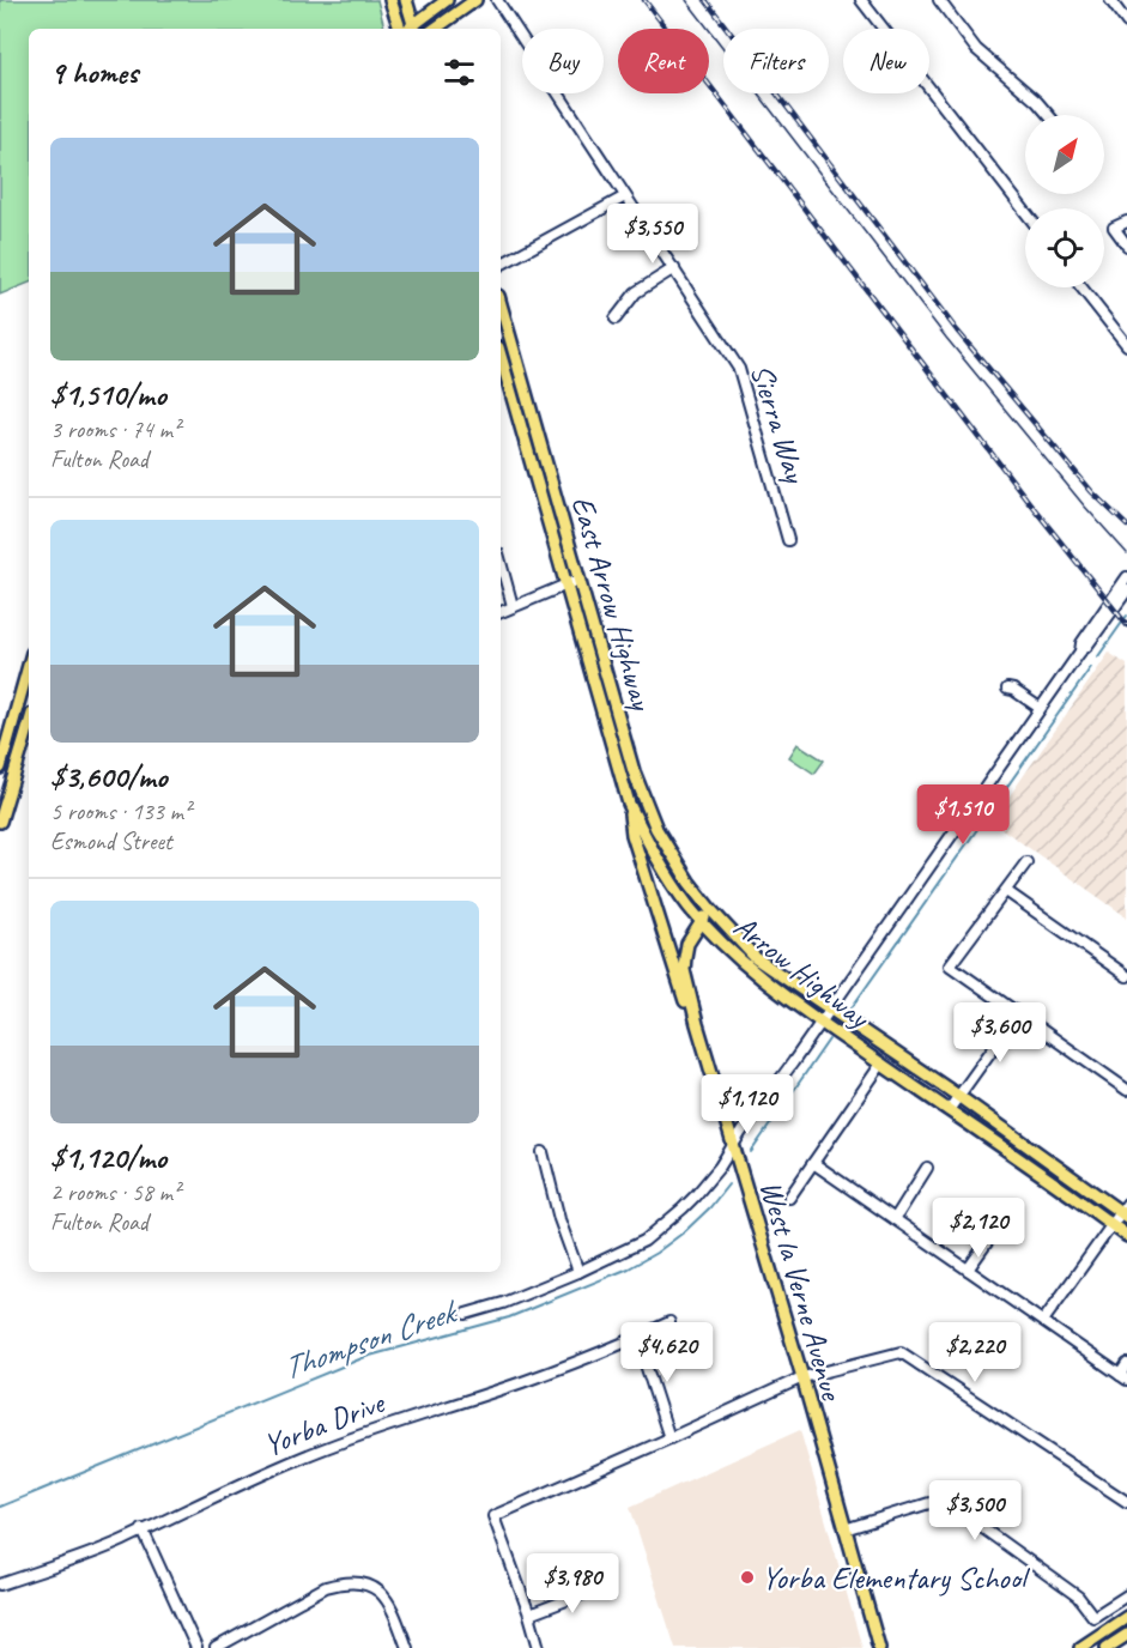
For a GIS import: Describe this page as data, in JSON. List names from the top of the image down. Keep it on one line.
{"streets":{"main road":["East Arrow Highway","Arrow Highway","West la Verne Avenue"],"street":["Sierra Way","Yorba Drive"]},"crossings":[["East Arrow Highway","Arrow Highway"],["East Arrow Highway","West la Verne Avenue"],["Arrow Highway","West la Verne Avenue"]],"water":["Thompson Creek"],"places":["Yorba Elementary School"],"north":"top right","page":{"chip":["Buy","Rent","Filters","New"],"heading":"9 homes","list":[{"name":"$1,510/mo","note":"3 rooms · 74 m² · Fulton Road"},{"name":"$3,600/mo","note":"5 rooms · 133 m² · Esmond Street"},{"name":"$1,120/mo","note":"2 rooms · 58 m² · Fulton Road"}],"price":["$3,550","$1,510","$3,600","$1,120","$2,120","$4,620","$2,220","$3,500","$3,980"]}}
